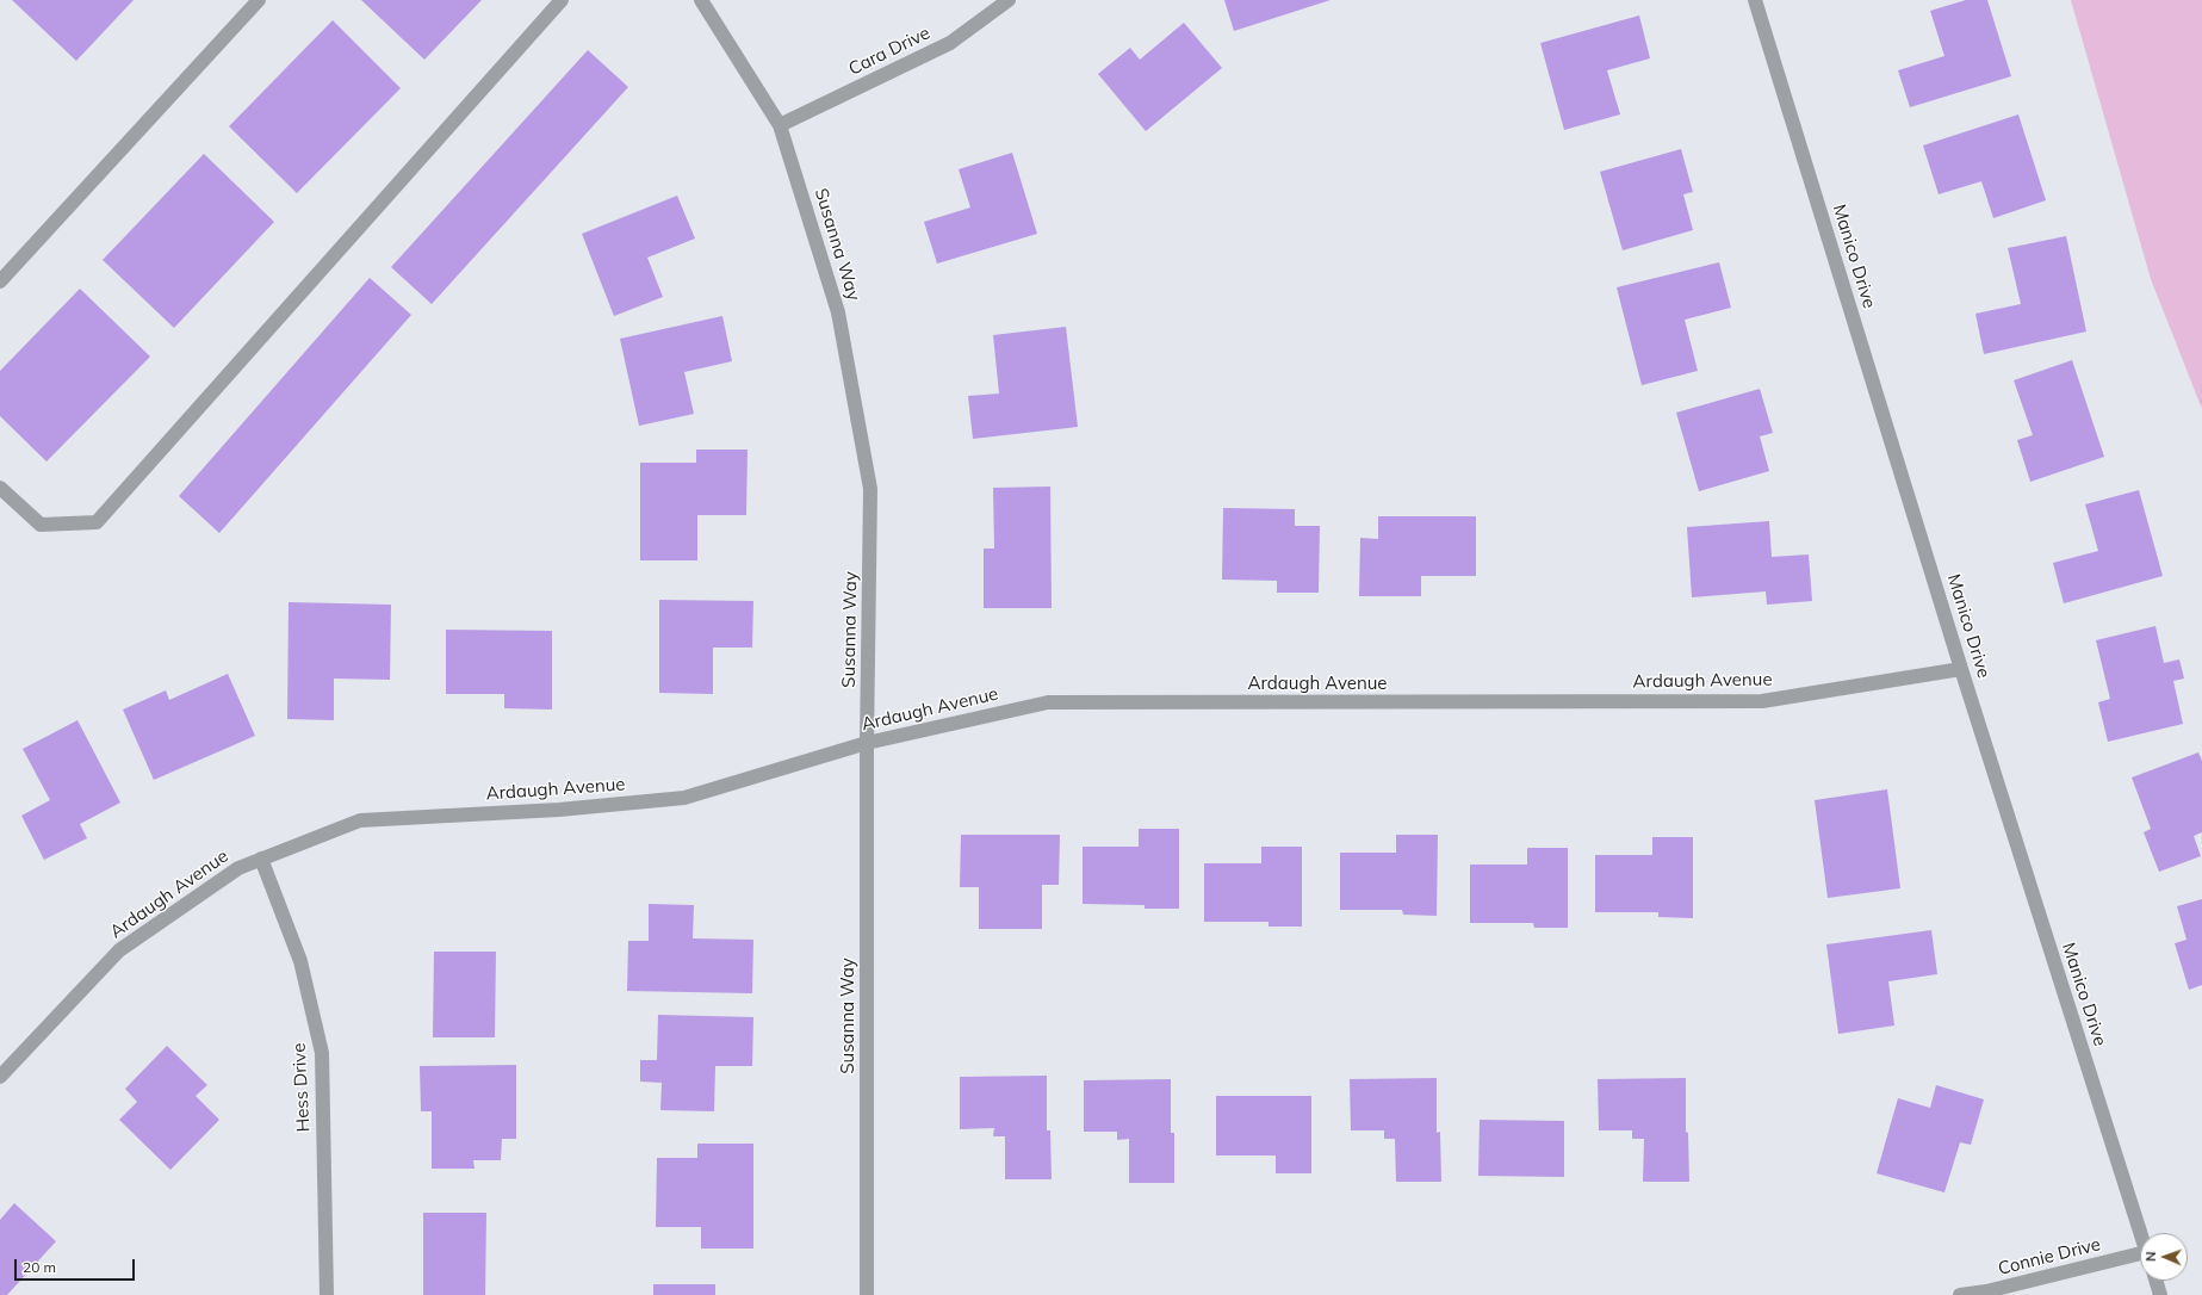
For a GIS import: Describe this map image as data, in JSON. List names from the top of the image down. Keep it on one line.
{"streets":{"street":["Cara Drive","Susanna Way","Manico Drive","Ardaugh Avenue","Hess Drive","Connie Drive"]},"crossings":[["Cara Drive","Susanna Way"],["Susanna Way","Ardaugh Avenue"],["Manico Drive","Ardaugh Avenue"],["Ardaugh Avenue","Hess Drive"]],"scale_bar":"20 m","north":"left"}
